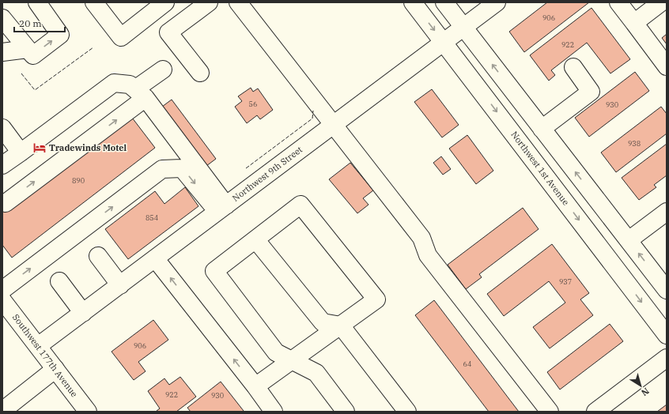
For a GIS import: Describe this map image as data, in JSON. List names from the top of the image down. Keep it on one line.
{"streets":{"main road":["Northwest 1st Avenue","Northwest 9th Street","Southwest 177th Avenue"]},"crossings":[["Northwest 1st Avenue","Northwest 9th Street"],["Northwest 9th Street","Southwest 177th Avenue"]],"places":{"hotel":["Tradewinds Motel"]},"house_numbers":["906","922","56","930","938","890","854","937","906","64","922","930"],"scale_bar":"20 m","north":"bottom right"}
